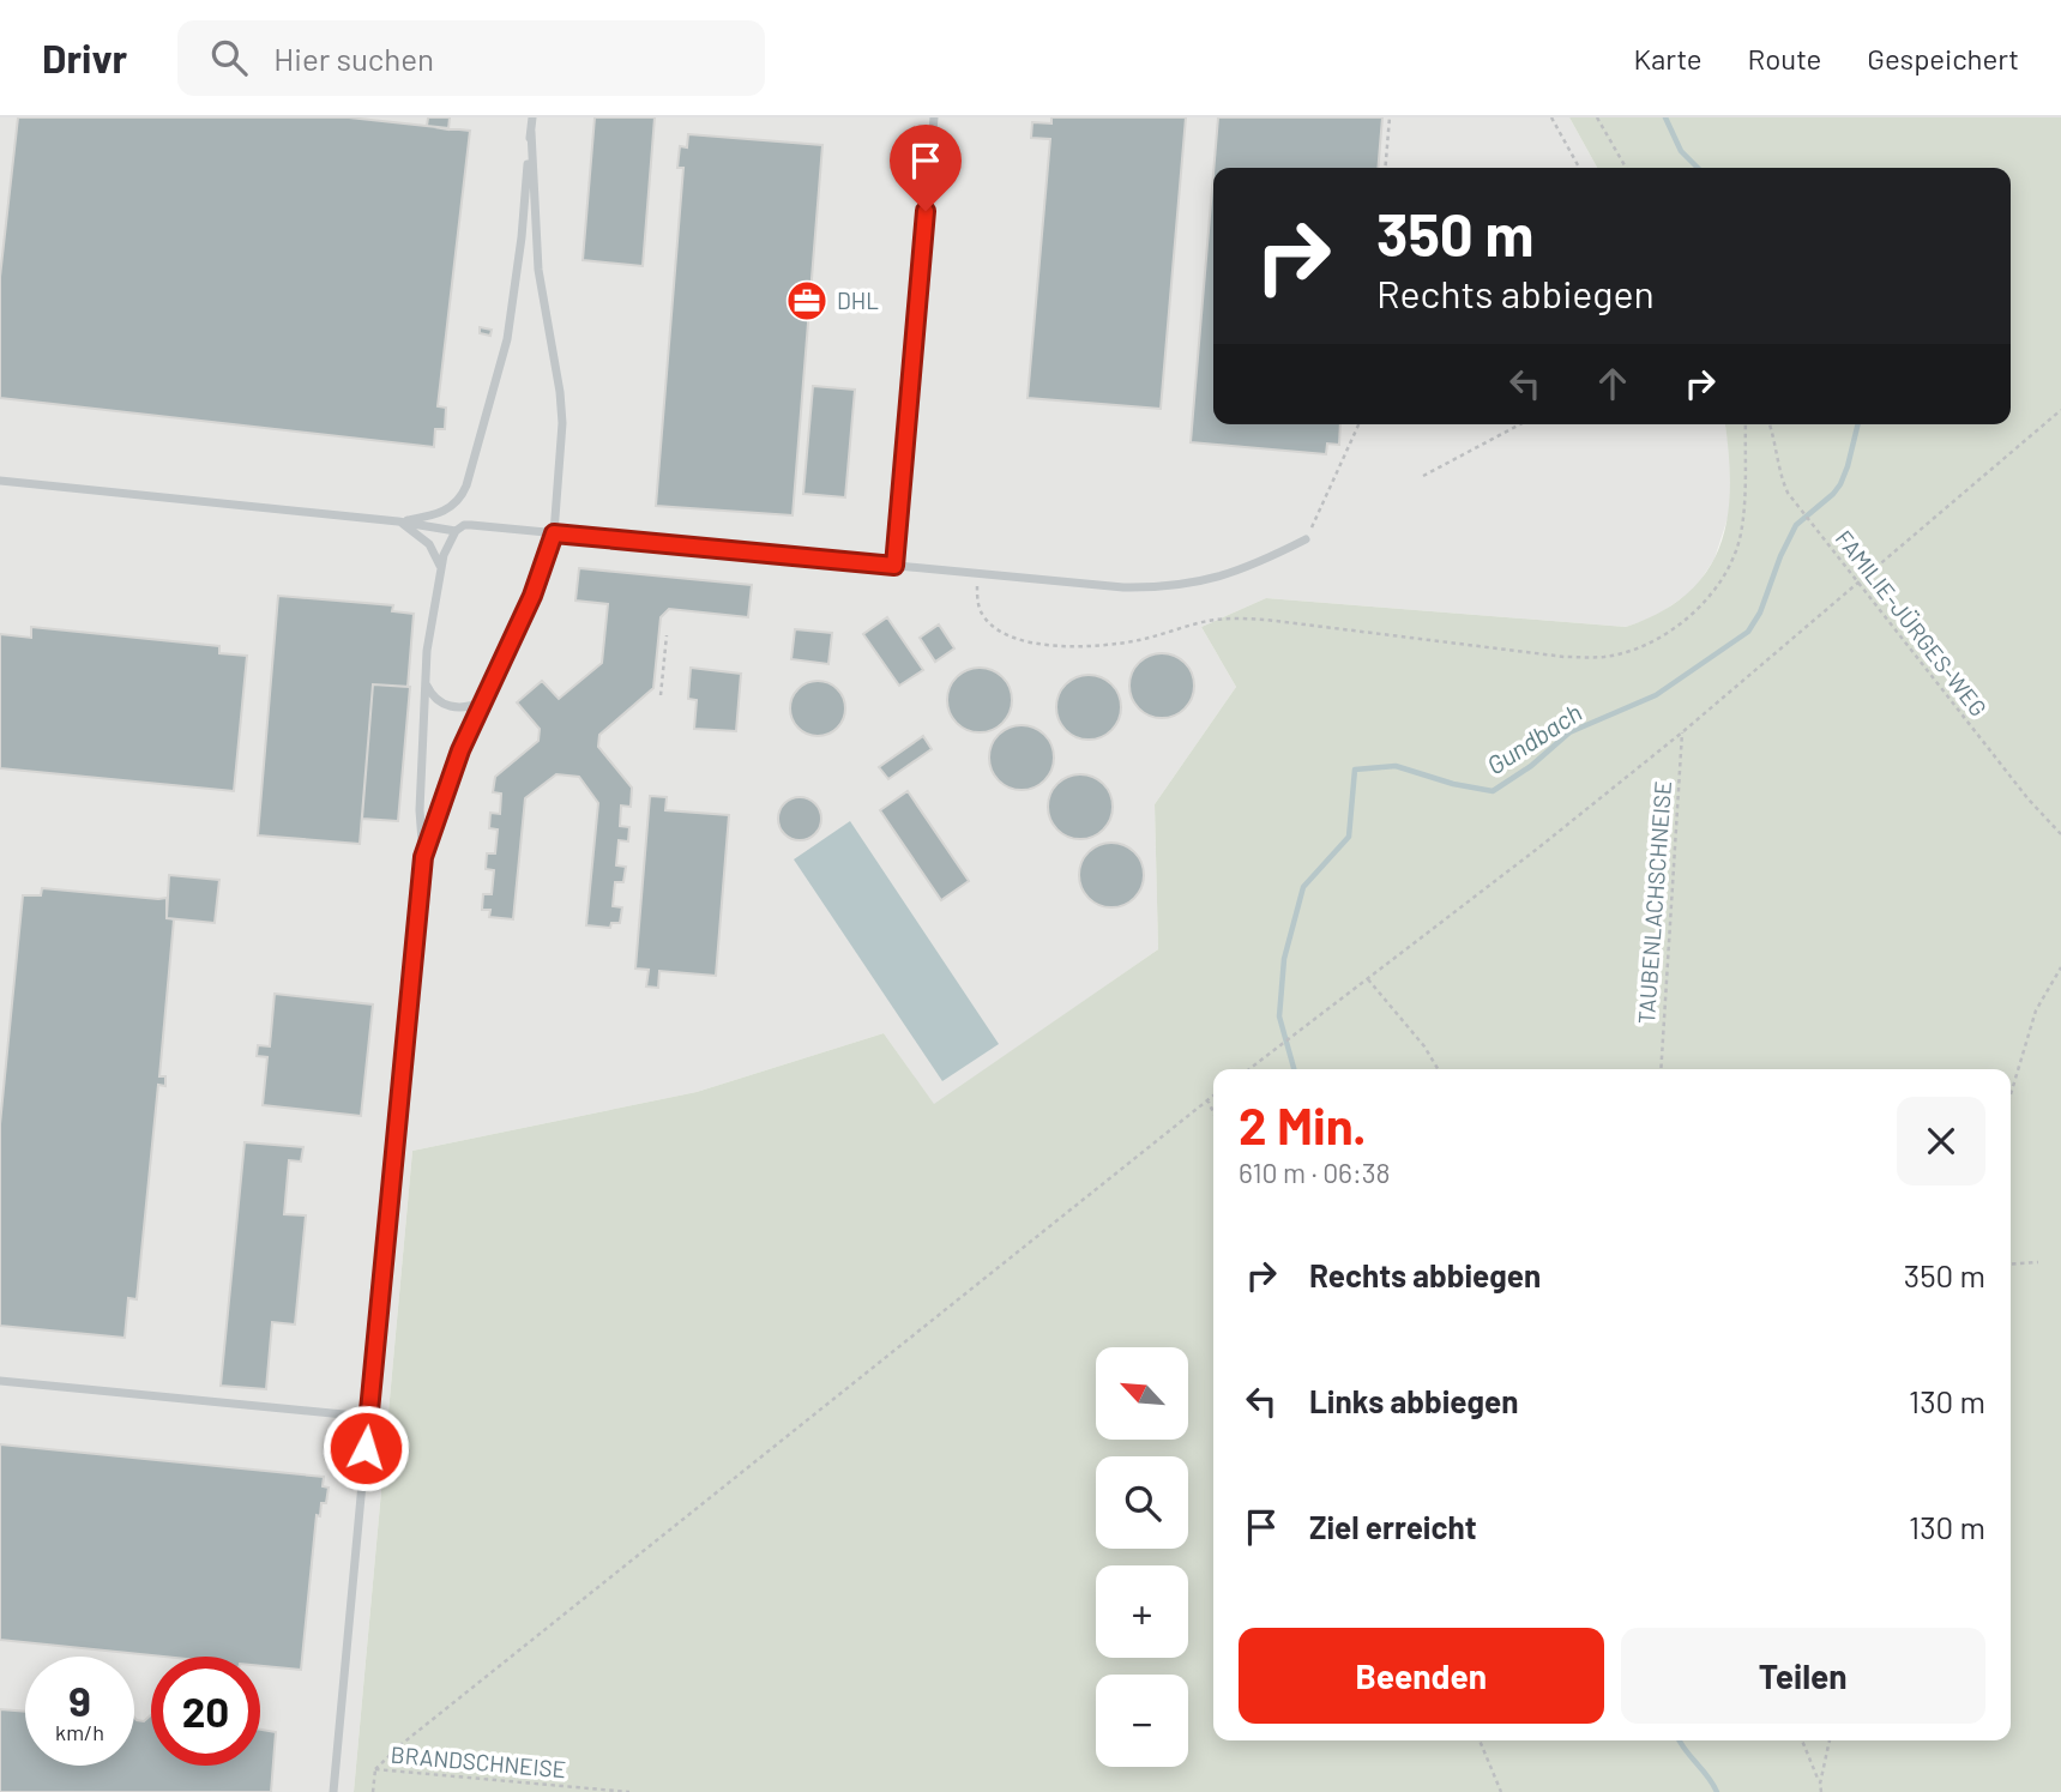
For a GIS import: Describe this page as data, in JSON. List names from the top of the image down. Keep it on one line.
{"streets":{"path":["FAMILIE-JÜRGES-WEG","TAUBENLACHSCHNEISE","BRANDSCHNEISE"]},"water":["Gundbach"],"places":{"office":["DHL"]},"north":"top left","page":{"header":"Drivr","search":"Hier suchen","nav":["Karte","Route","Gespeichert"],"turn":["350 m","Rechts abbiegen"],"heading":["2 Min.","610 m · 06:38"],"list":[{"name":"Rechts abbiegen","value":"350 m"},{"name":"Links abbiegen","value":"130 m"},{"name":"Ziel erreicht","value":"130 m"}],"map_buttons":["+","−"],"buttons":["Beenden","Teilen"],"speed":"9 km/h","limit":"20"}}
